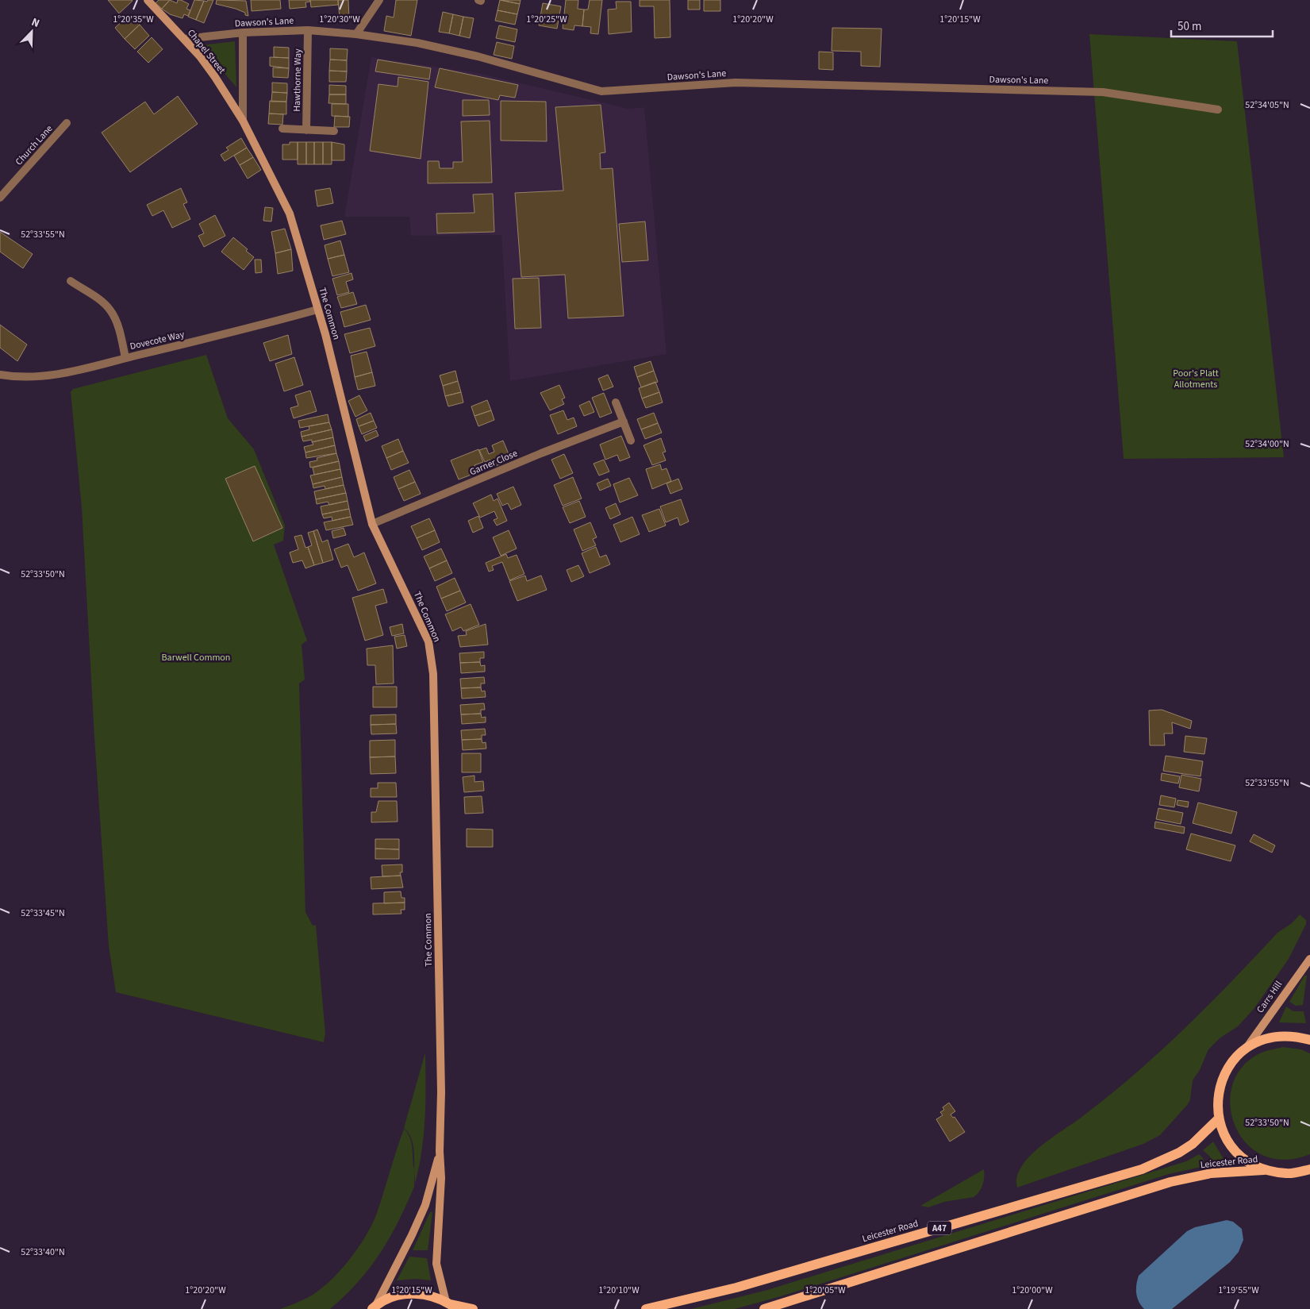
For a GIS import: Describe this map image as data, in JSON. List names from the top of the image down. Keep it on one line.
{"streets":{"main road":["Leicester Road","A47"],"street":["Dawson's Lane","Chapel Street","Hawthorne Way","Church Lane","The Common","Dovecote Way","Garner Close","Carrs Hill"]},"crossings":[["Dawson's Lane","Chapel Street"],["Dawson's Lane","Hawthorne Way"],["Chapel Street","The Common"],["The Common","Dovecote Way"],["The Common","Garner Close"]],"parks":["Poor's Platt Allotments","Barwell Common"],"scale_bar":"50 m","north":"top right","coordinates":["1°20'35\"W","1°20'30\"W","1°20'25\"W","1°20'20\"W","1°20'15\"W","52°34'05\"N","52°33'55\"N","52°34'00\"N","52°33'50\"N","52°33'45\"N","52°33'40\"N","1°20'10\"W","1°20'05\"W","1°20'00\"W","1°19'55\"W"]}
